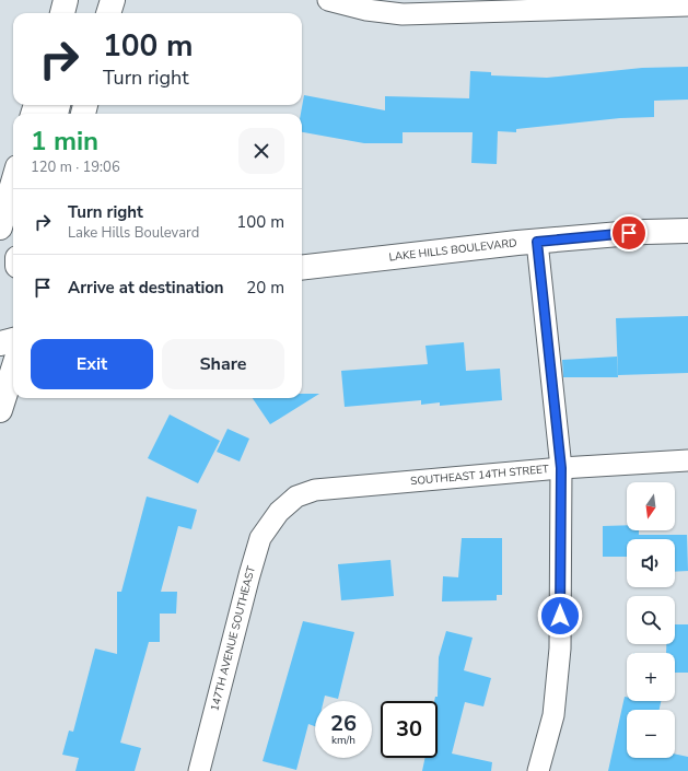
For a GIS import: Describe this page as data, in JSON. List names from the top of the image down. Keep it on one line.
{"streets":{"street":["LAKE HILLS BOULEVARD","SOUTHEAST 14TH STREET","147TH AVENUE SOUTHEAST"]},"crossings":[["SOUTHEAST 14TH STREET","147TH AVENUE SOUTHEAST"]],"north":"bottom","page":{"turn":["100 m","Turn right"],"heading":["1 min","120 m · 19:06"],"list":[{"name":"Turn right","note":"Lake Hills Boulevard","value":"100 m"},{"name":"Arrive at destination","value":"20 m"}],"buttons":["Exit","Share"],"map_buttons":["+","−"],"speed":"26 km/h","limit":"30"}}
